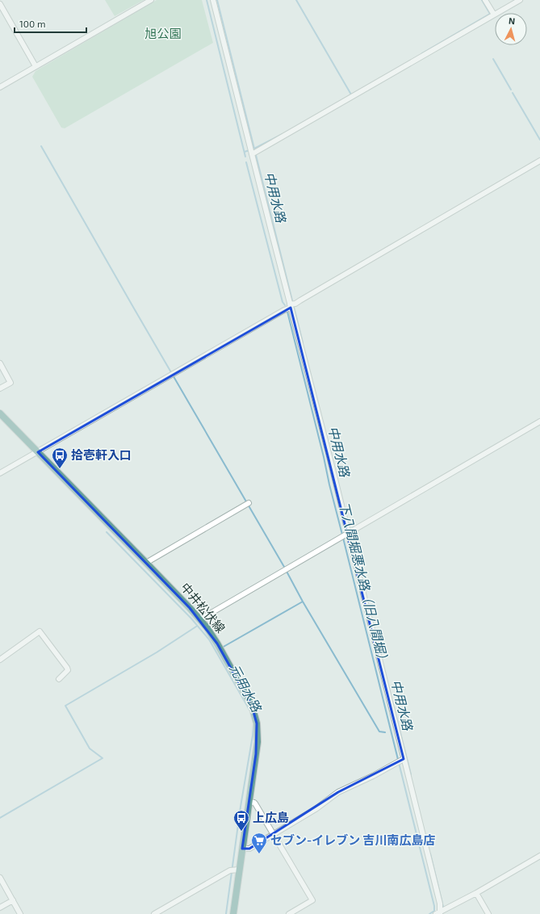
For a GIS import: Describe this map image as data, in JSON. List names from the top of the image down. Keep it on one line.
{"streets":{"main road":["中井松伏線"]},"water":["中用水路","下八間堀悪水路（旧八間堀）","元用水路"],"parks":["旭公園"],"places":{"bus stop":["拾壱軒入口","上広島"],"supermarket":["セブン-イレブン 吉川南広島店"]},"scale_bar":"100 m","north":"top"}
